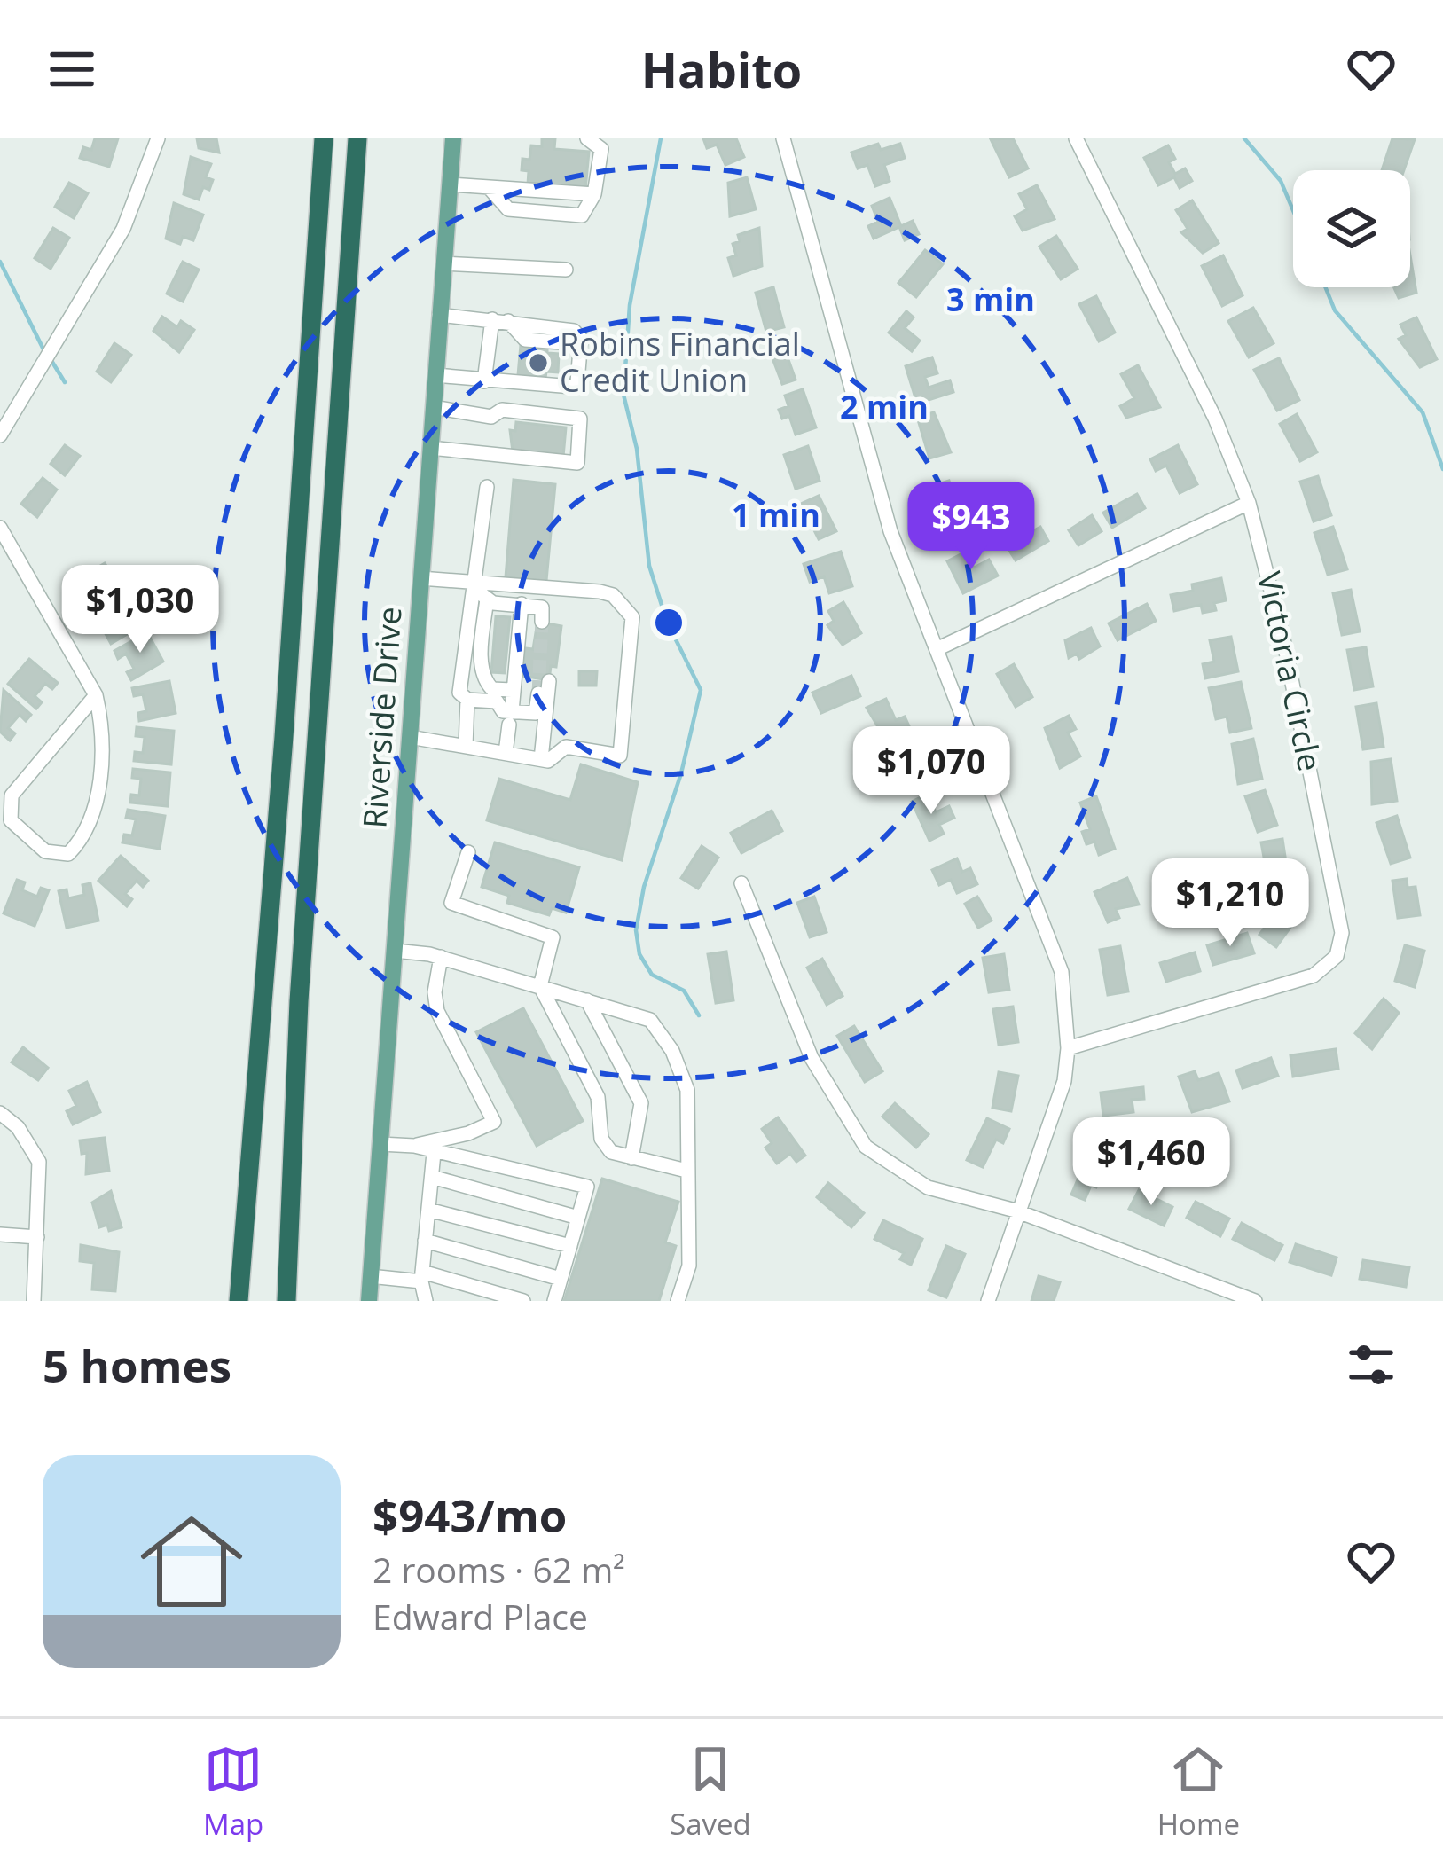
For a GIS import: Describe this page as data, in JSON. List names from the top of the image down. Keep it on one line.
{"streets":{"main road":["Riverside Drive"],"street":["Victoria Circle"]},"places":["Robins Financial Credit Union"],"page":{"header":"Habito","price":["$943","$1,030","$1,070","$1,210","$1,460"],"heading":"5 homes","list":[{"name":"$943/mo","note":"2 rooms · 62 m² · Edward Place"}],"tabs":["Map","Saved","Home"]},"rings":["3 min","2 min","1 min"]}
